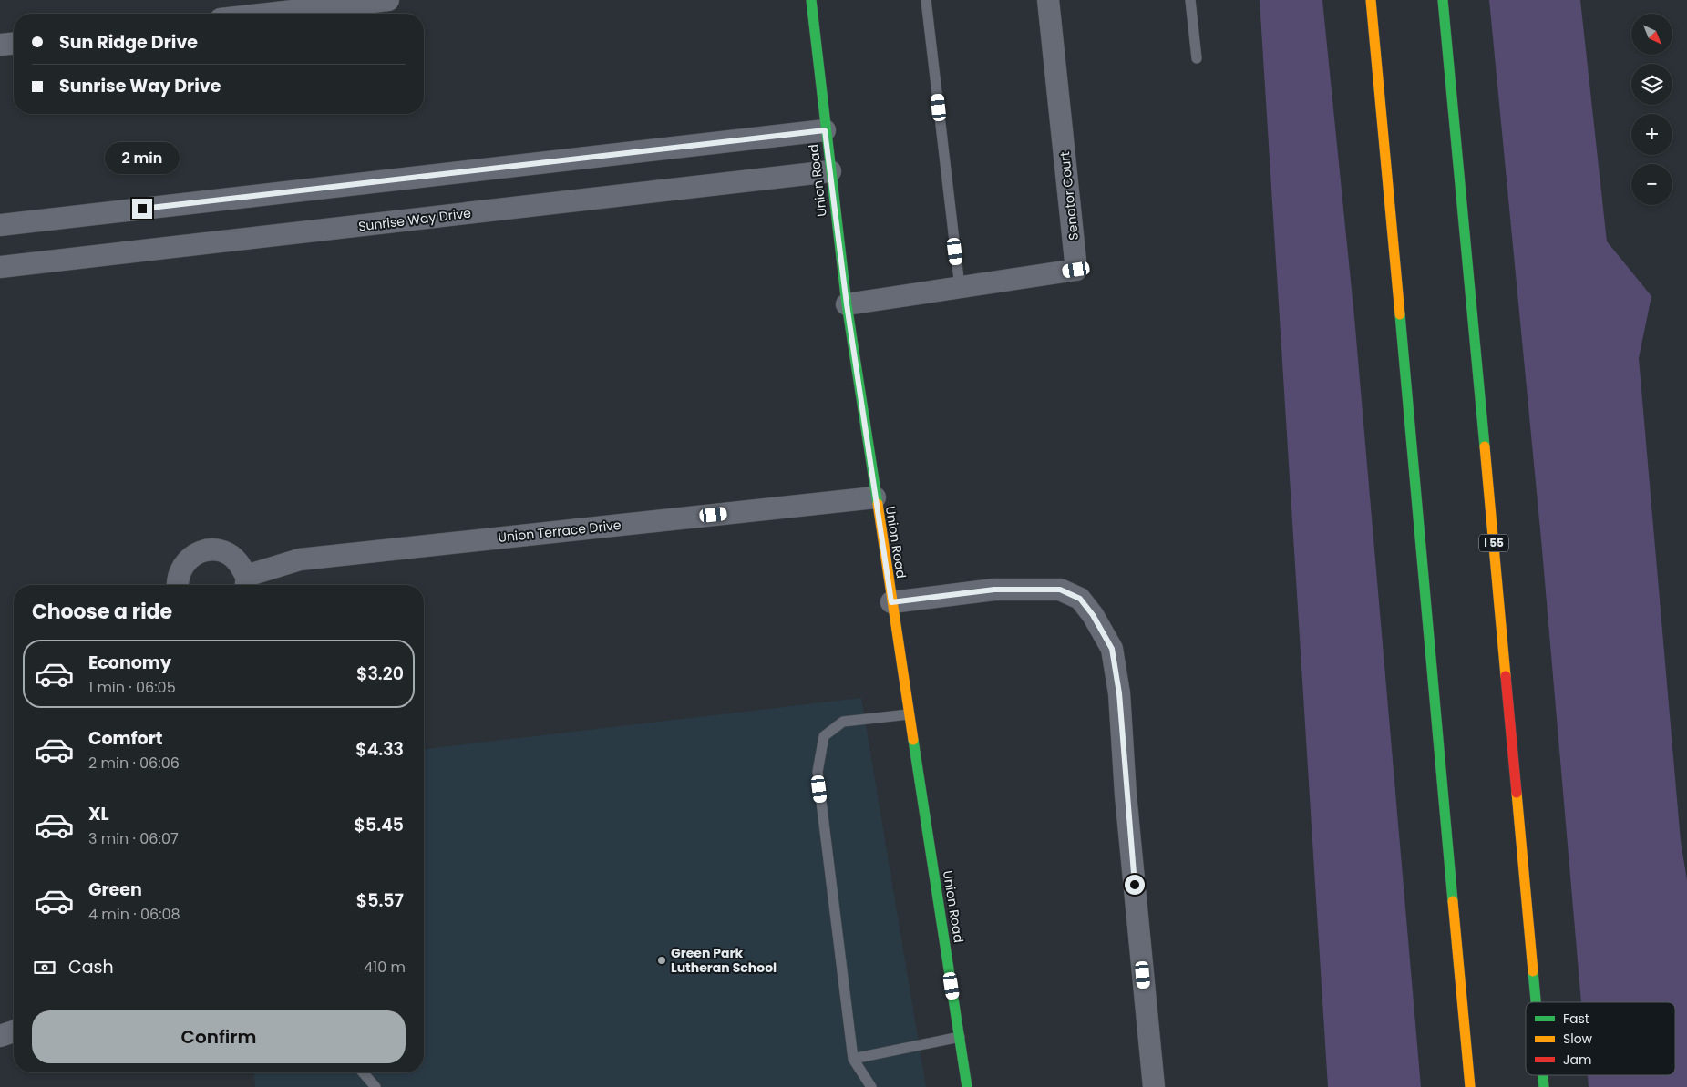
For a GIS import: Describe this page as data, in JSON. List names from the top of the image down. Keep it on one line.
{"streets":{"main road":["Union Road","I 55"],"street":["Senator Court","Sunrise Way Drive","Union Terrace Drive"]},"crossings":[["Union Road","Senator Court"],["Union Road","Sunrise Way Drive"],["Union Road","Union Terrace Drive"]],"places":["Green Park Lutheran School"],"legend":["Fast","Slow","Jam"],"north":"bottom right","page":{"map_buttons":["+","−"],"banner":["Sun Ridge Drive","Sunrise Way Drive"],"bubble":"2 min","heading":"Choose a ride","list":[{"name":"Economy","note":"1 min · 06:05","value":"$3.20"},{"name":"Comfort","note":"2 min · 06:06","value":"$4.33"},{"name":"XL","note":"3 min · 06:07","value":"$5.45"},{"name":"Green","note":"4 min · 06:08","value":"$5.57"}],"pay":["Cash","410 m"],"buttons":"Confirm"}}
